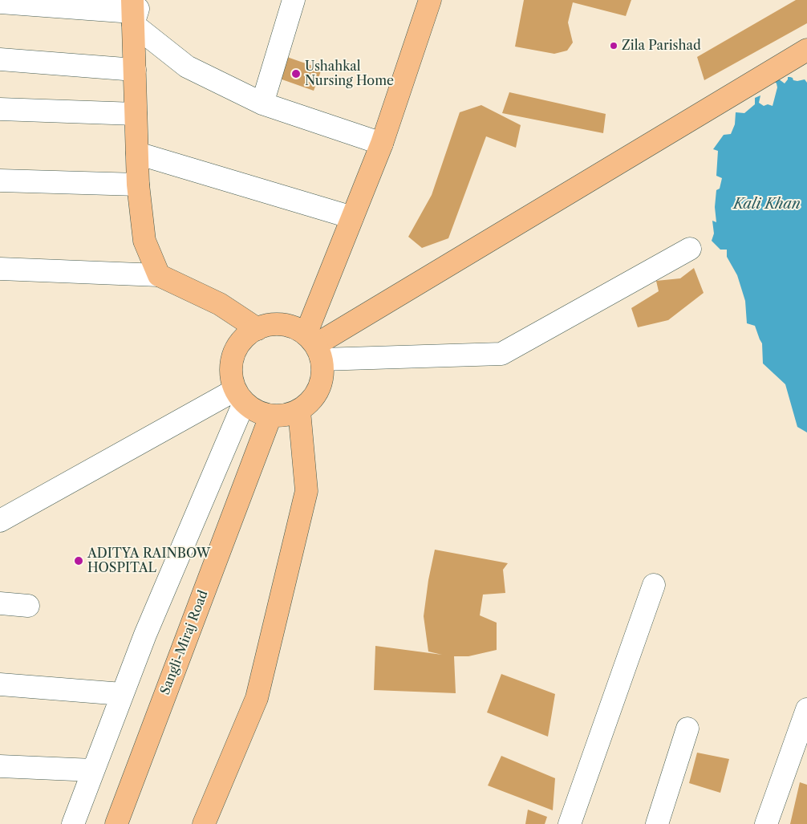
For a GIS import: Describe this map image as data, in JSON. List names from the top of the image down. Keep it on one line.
{"streets":{"main road":["Sangli-Miraj Road"]},"water":["Kali Khan"],"places":["Zila Parishad","Ushahkal Nursing Home","ADITYA RAINBOW HOSPITAL"]}
